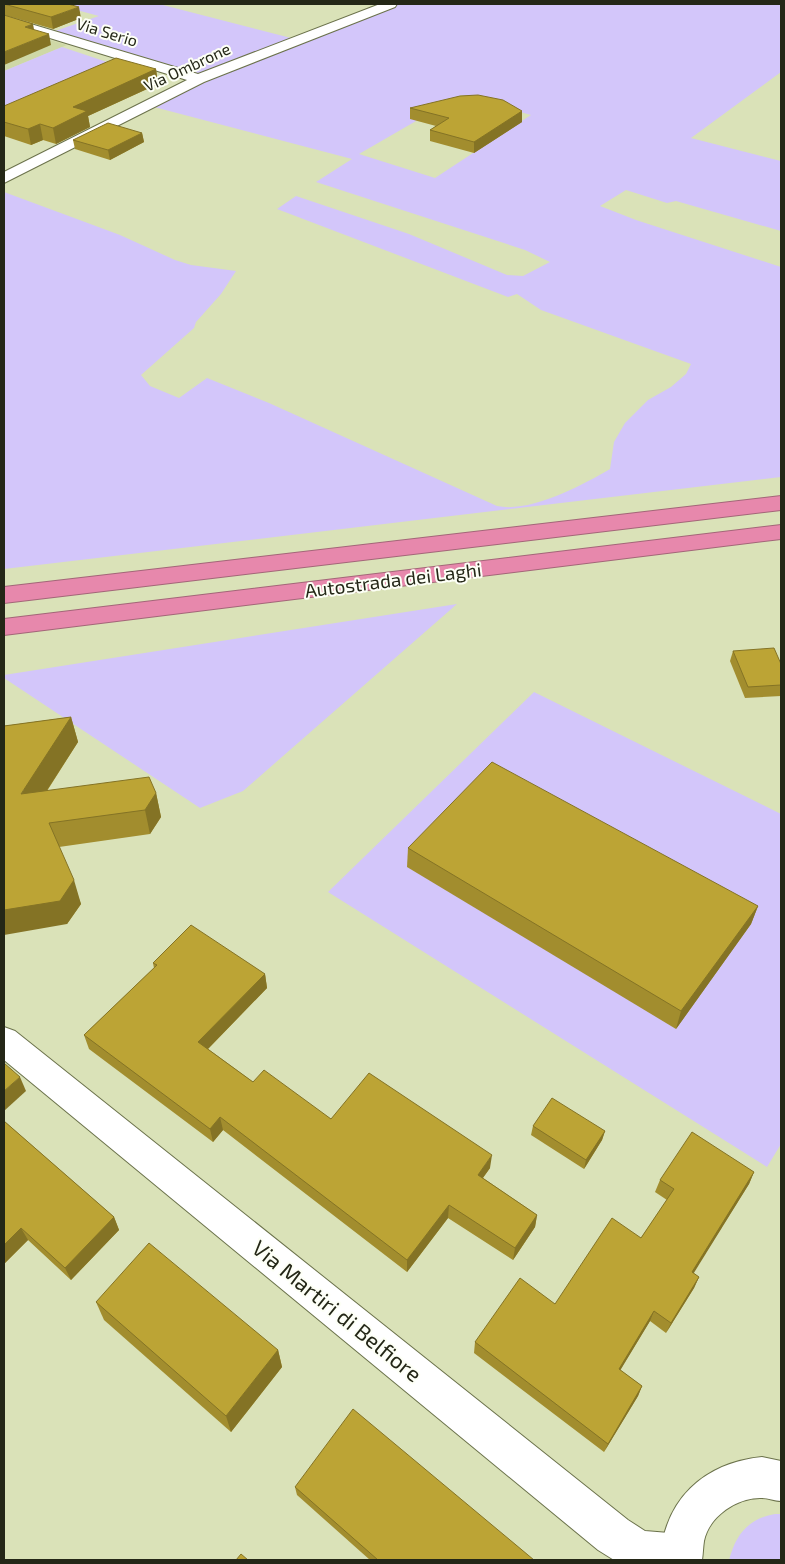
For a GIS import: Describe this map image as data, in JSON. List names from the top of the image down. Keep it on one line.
{"streets":{"highway":["Autostrada dei Laghi"],"street":["Via Serio","Via Ombrone","Via Martiri di Belfiore"]},"crossings":[["Via Serio","Via Ombrone"]]}
